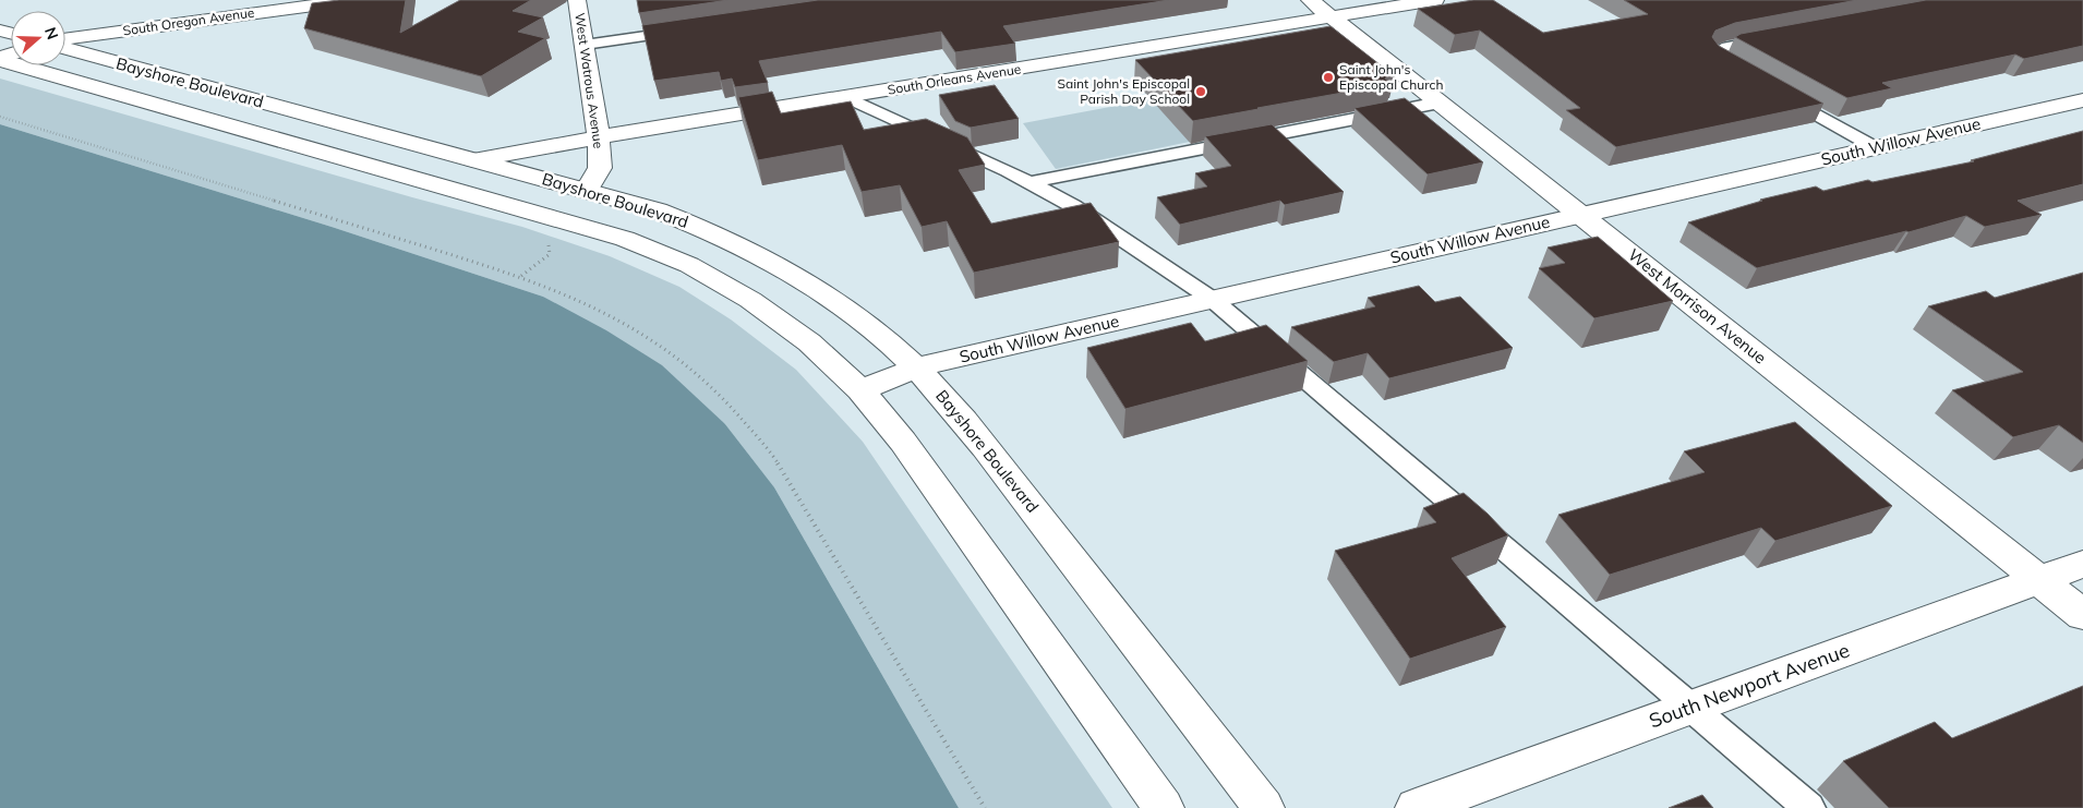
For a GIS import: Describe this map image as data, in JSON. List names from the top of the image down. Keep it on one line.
{"streets":{"street":["South Oregon Avenue","South Orleans Avenue","West Watrous Avenue","Bayshore Boulevard","South Willow Avenue","West Morrison Avenue","South Newport Avenue"]},"crossings":[["South Orleans Avenue","West Watrous Avenue"],["South Orleans Avenue","Bayshore Boulevard"],["South Orleans Avenue","West Morrison Avenue"],["West Watrous Avenue","Bayshore Boulevard"],["Bayshore Boulevard","South Willow Avenue"],["South Willow Avenue","West Morrison Avenue"],["West Morrison Avenue","South Newport Avenue"]],"places":["Saint John's Episcopal Church","Saint John's Episcopal Parish Day School"],"north":"right"}
